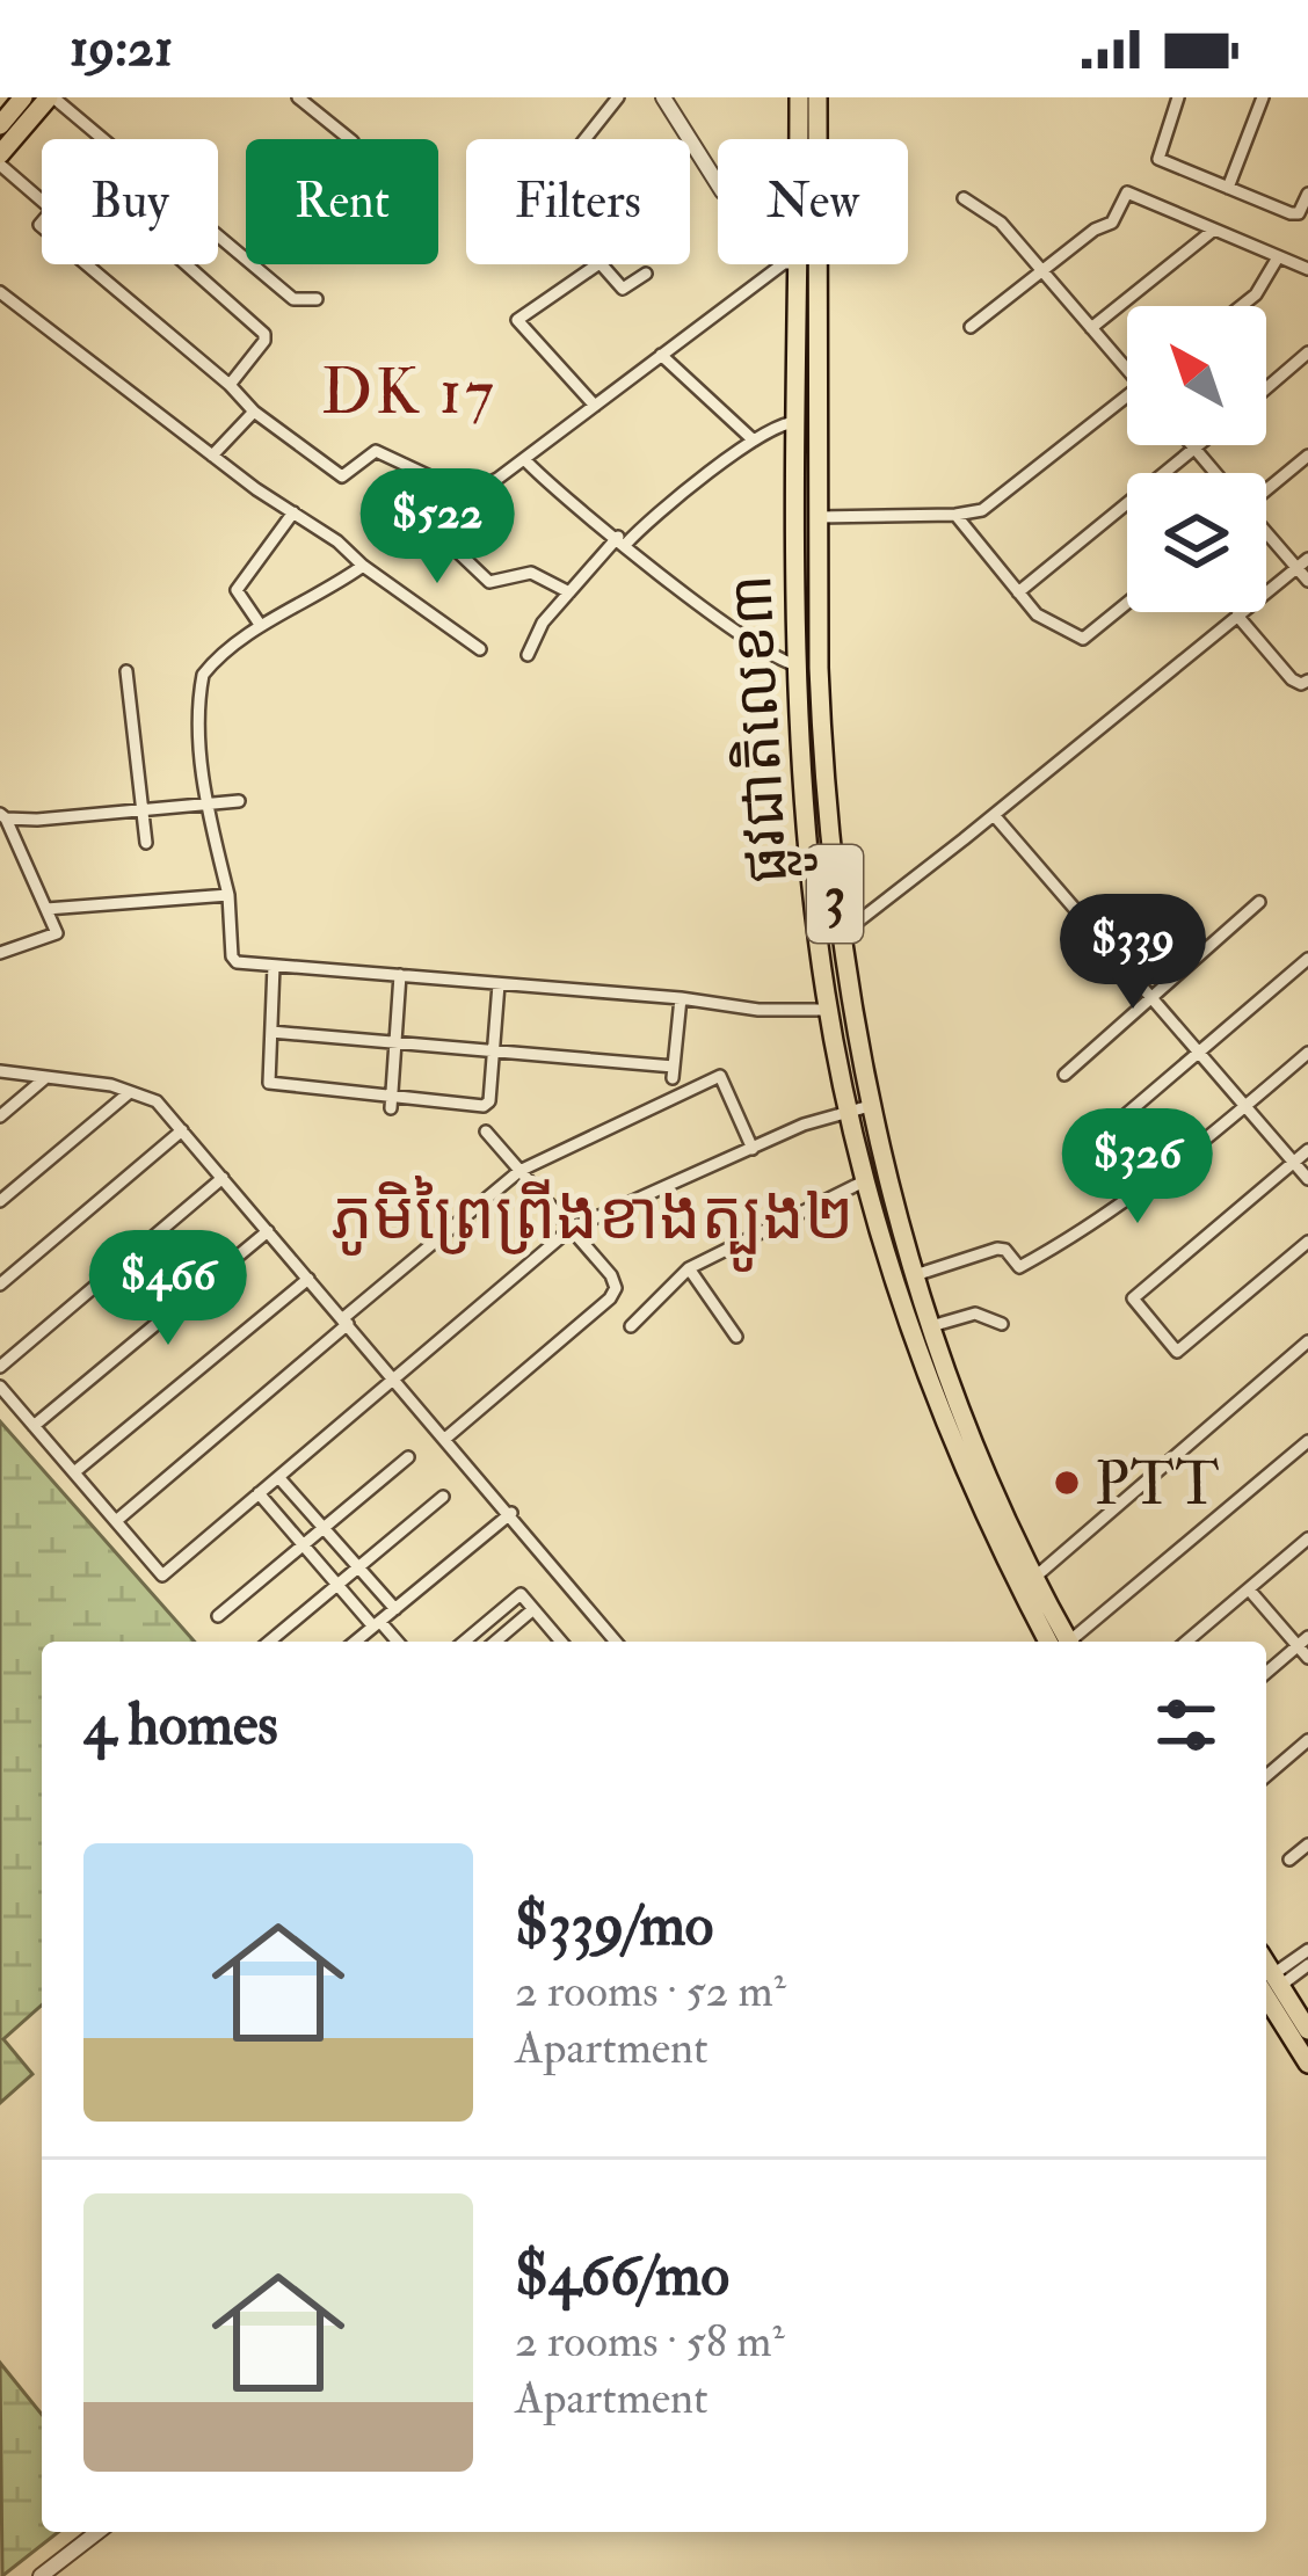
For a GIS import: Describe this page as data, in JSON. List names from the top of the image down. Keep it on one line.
{"streets":{"highway":["ផ្លូវជាតិលេខ៣","3"]},"districts":["DK 17","ភូមិព្រៃព្រីងខាងត្បូង២"],"places":["PTT"],"north":"top left","page":{"status":"19:21","chip":["Buy","Rent","Filters","New"],"price":["$522","$339","$326","$466"],"heading":"4 homes","list":[{"name":"$339/mo","note":"2 rooms · 52 m² · Apartment"},{"name":"$466/mo","note":"2 rooms · 58 m² · Apartment"}]}}
